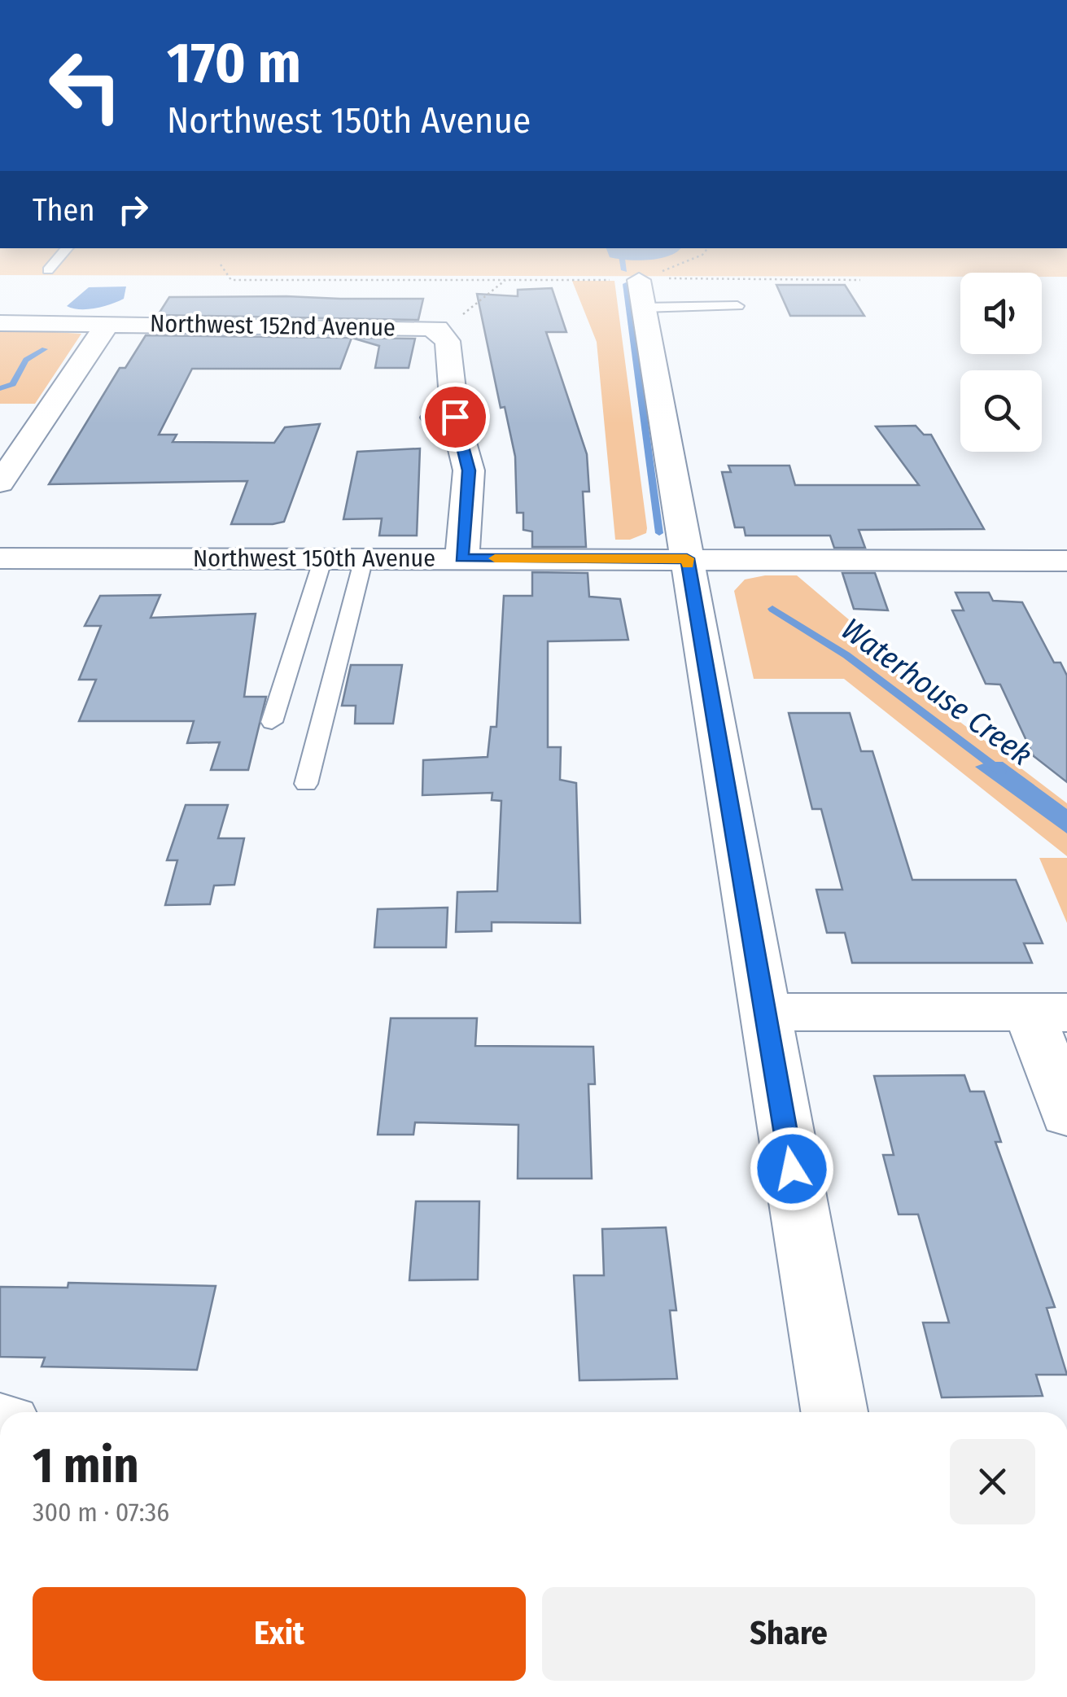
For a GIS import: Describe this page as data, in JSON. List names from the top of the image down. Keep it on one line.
{"streets":{"street":["Northwest 152nd Avenue","Northwest 150th Avenue"]},"water":["Waterhouse Creek"],"page":{"turn":["170 m","Northwest 150th Avenue"],"then":"Then","heading":["1 min","300 m · 07:36"],"buttons":["Exit","Share"]}}
